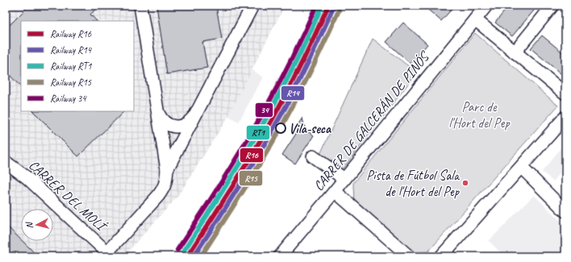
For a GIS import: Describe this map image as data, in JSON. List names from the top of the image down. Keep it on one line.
{"streets":{"street":["CARRER DE GALCERÁN DE PINÓS","CARRER DEL MOLÍ"]},"parks":["Parc de l'Hort del Pep"],"places":["Vila-seca","Pista de Fútbol Sala de l'Hort del Pep"],"lines":["rail line R16","rail line RT1","rail line 34","rail line R14","rail line R15"],"legend":["Railway R16","Railway R14","Railway RT1","Railway R15","Railway 34"],"north":"left"}
